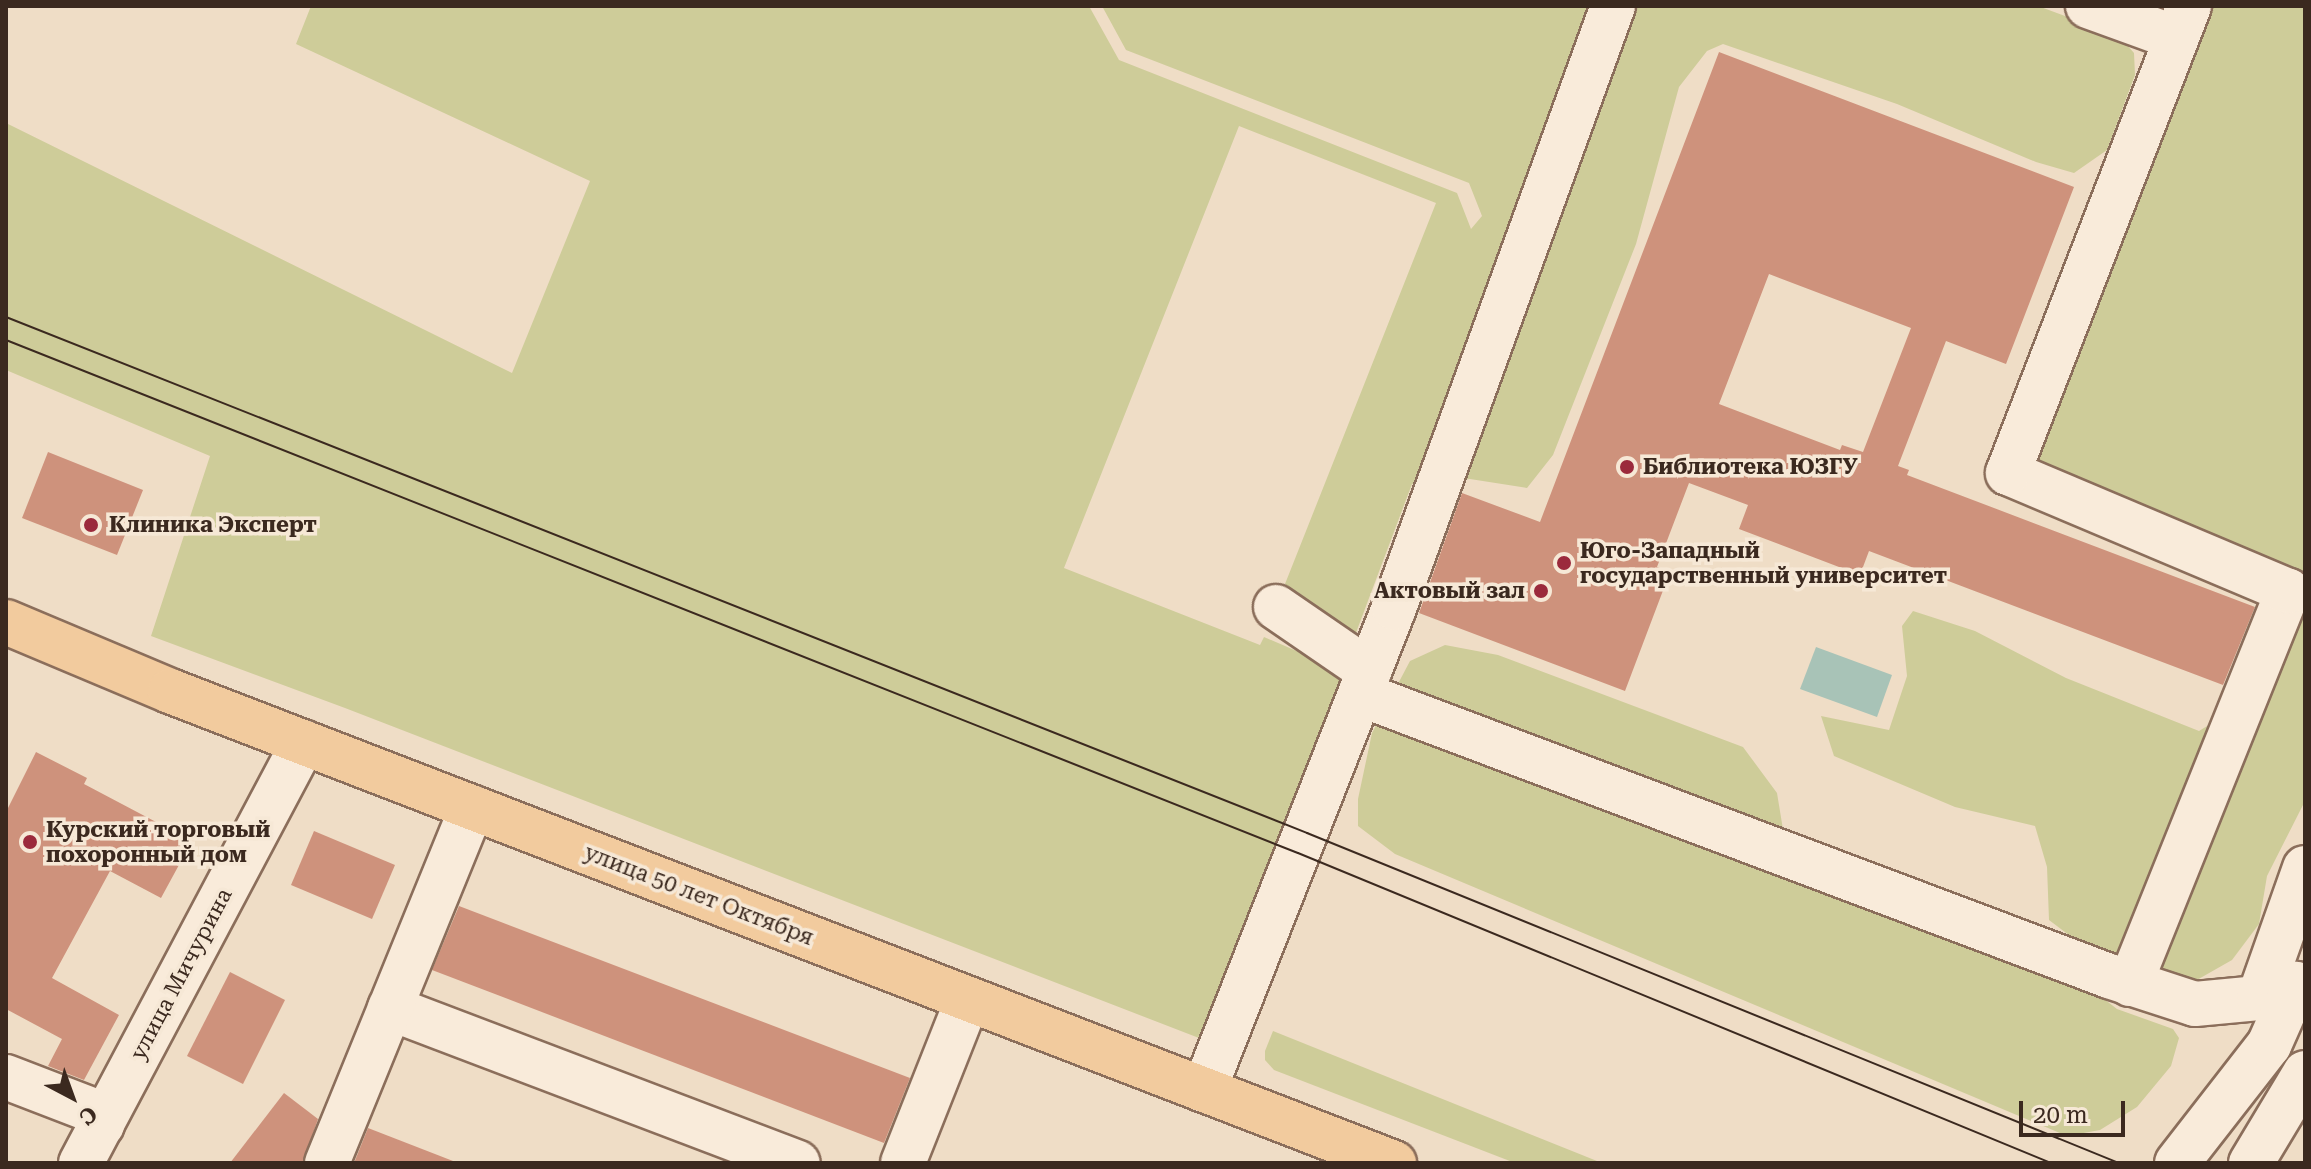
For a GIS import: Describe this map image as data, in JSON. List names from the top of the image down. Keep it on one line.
{"streets":{"main road":["улица 50 лет Октября"],"street":["улица Мичурина"]},"crossings":[["улица 50 лет Октября","улица Мичурина"]],"places":["Библиотека ЮЗГУ","Клиника Эксперт","Юго-Западный государственный университет","Актовый зал","Курский торговый похоронный дом"],"scale_bar":"20 m","north":"bottom right"}
